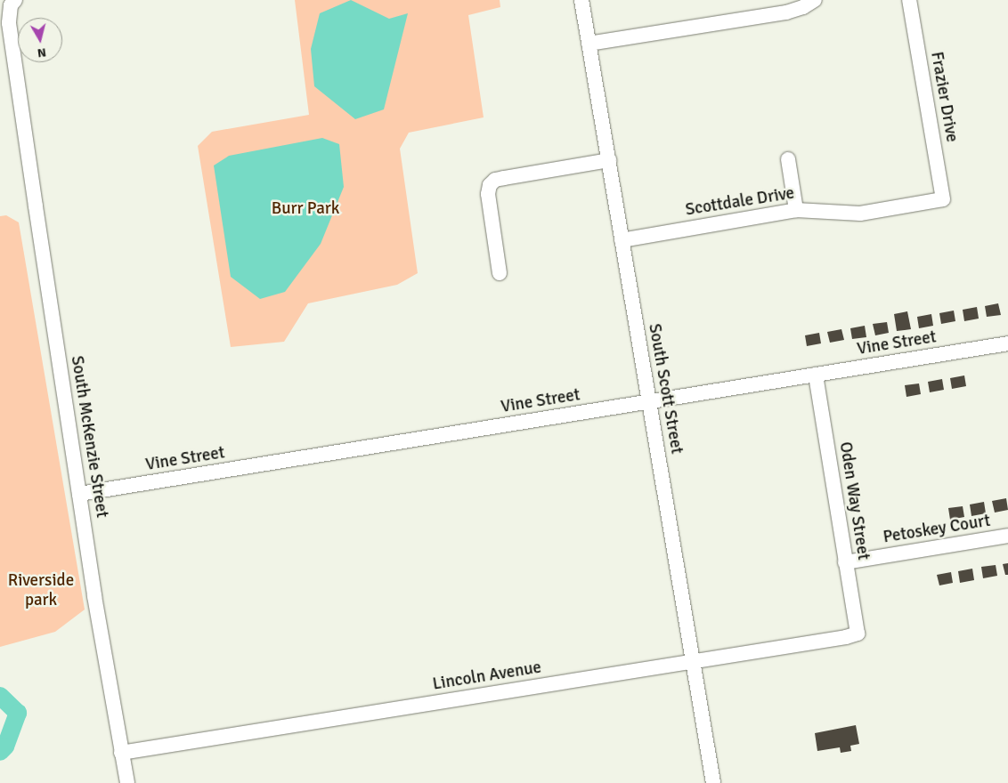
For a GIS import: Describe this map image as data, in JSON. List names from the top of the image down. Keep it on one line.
{"streets":{"street":["Frazier Drive","Scottdale Drive","Vine Street","South Scott Street","South McKenzie Street","Oden Way Street","Petoskey Court","Lincoln Avenue"]},"crossings":[["Frazier Drive","Scottdale Drive"],["Scottdale Drive","South Scott Street"],["Vine Street","South Scott Street"],["Vine Street","South McKenzie Street"],["Vine Street","Oden Way Street"],["South Scott Street","Lincoln Avenue"],["South McKenzie Street","Lincoln Avenue"],["Oden Way Street","Petoskey Court"],["Oden Way Street","Lincoln Avenue"]],"parks":["Burr Park","Riverside park"],"north":"bottom"}
